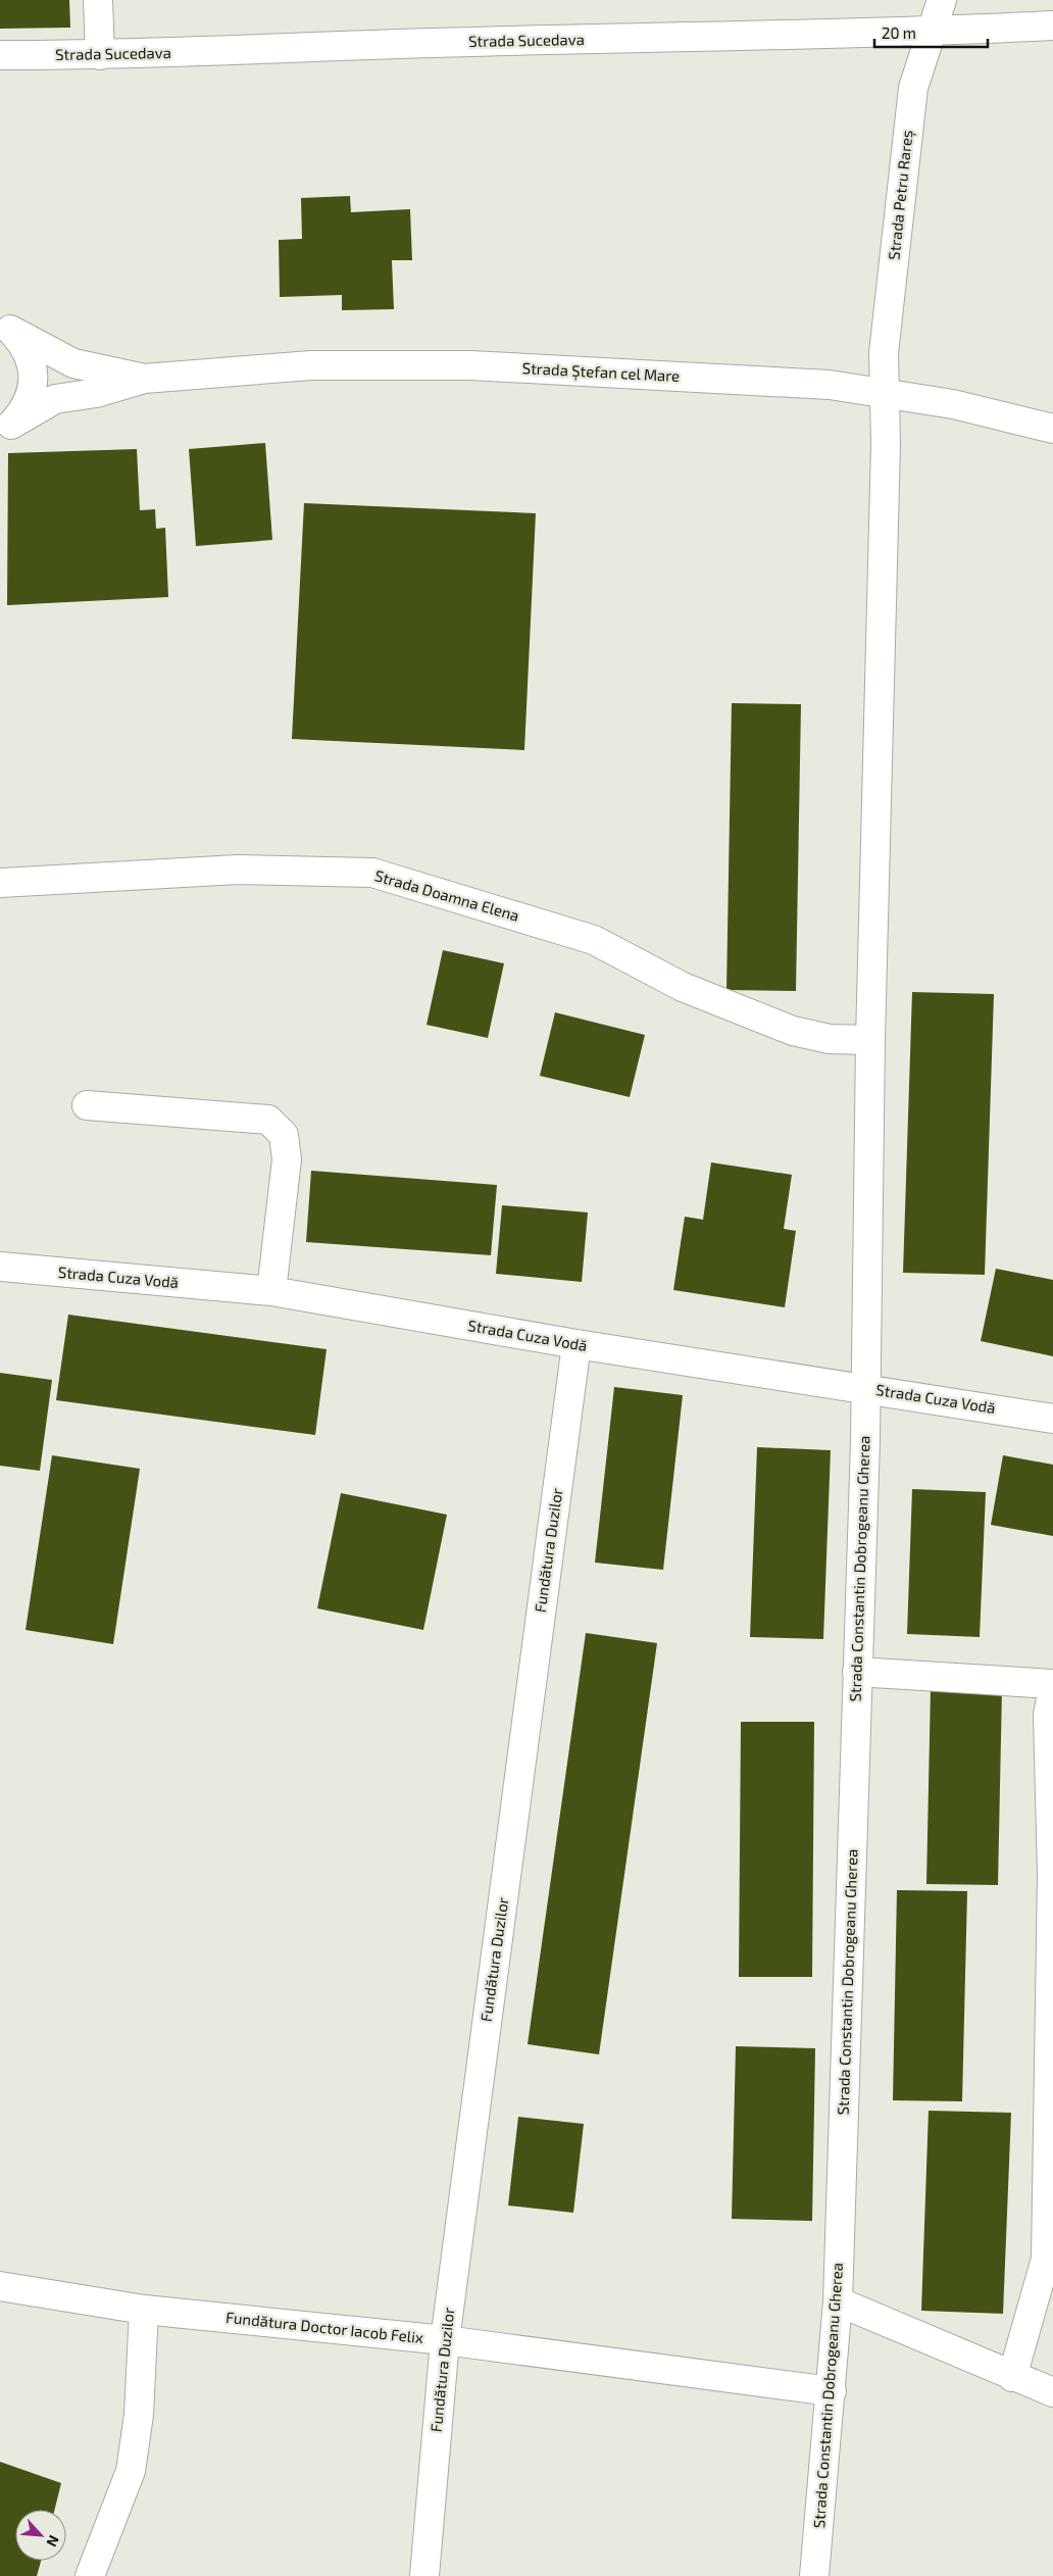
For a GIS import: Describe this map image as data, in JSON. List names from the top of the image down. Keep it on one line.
{"streets":{"street":["Strada Sucedava","Strada Petru Rareș","Strada Ștefan cel Mare","Strada Doamna Elena","Strada Cuza Vodă","Fundătura Duzilor","Strada Constantin Dobrogeanu Gherea","Fundătura Doctor Iacob Felix"]},"crossings":[["Strada Sucedava","Strada Petru Rareș"],["Strada Petru Rareș","Strada Ștefan cel Mare"],["Strada Petru Rareș","Strada Doamna Elena"],["Strada Petru Rareș","Strada Constantin Dobrogeanu Gherea"],["Strada Doamna Elena","Strada Constantin Dobrogeanu Gherea"],["Strada Cuza Vodă","Fundătura Duzilor"],["Strada Cuza Vodă","Strada Constantin Dobrogeanu Gherea"],["Fundătura Duzilor","Fundătura Doctor Iacob Felix"],["Strada Constantin Dobrogeanu Gherea","Fundătura Doctor Iacob Felix"]],"scale_bar":"20 m","north":"bottom right"}
